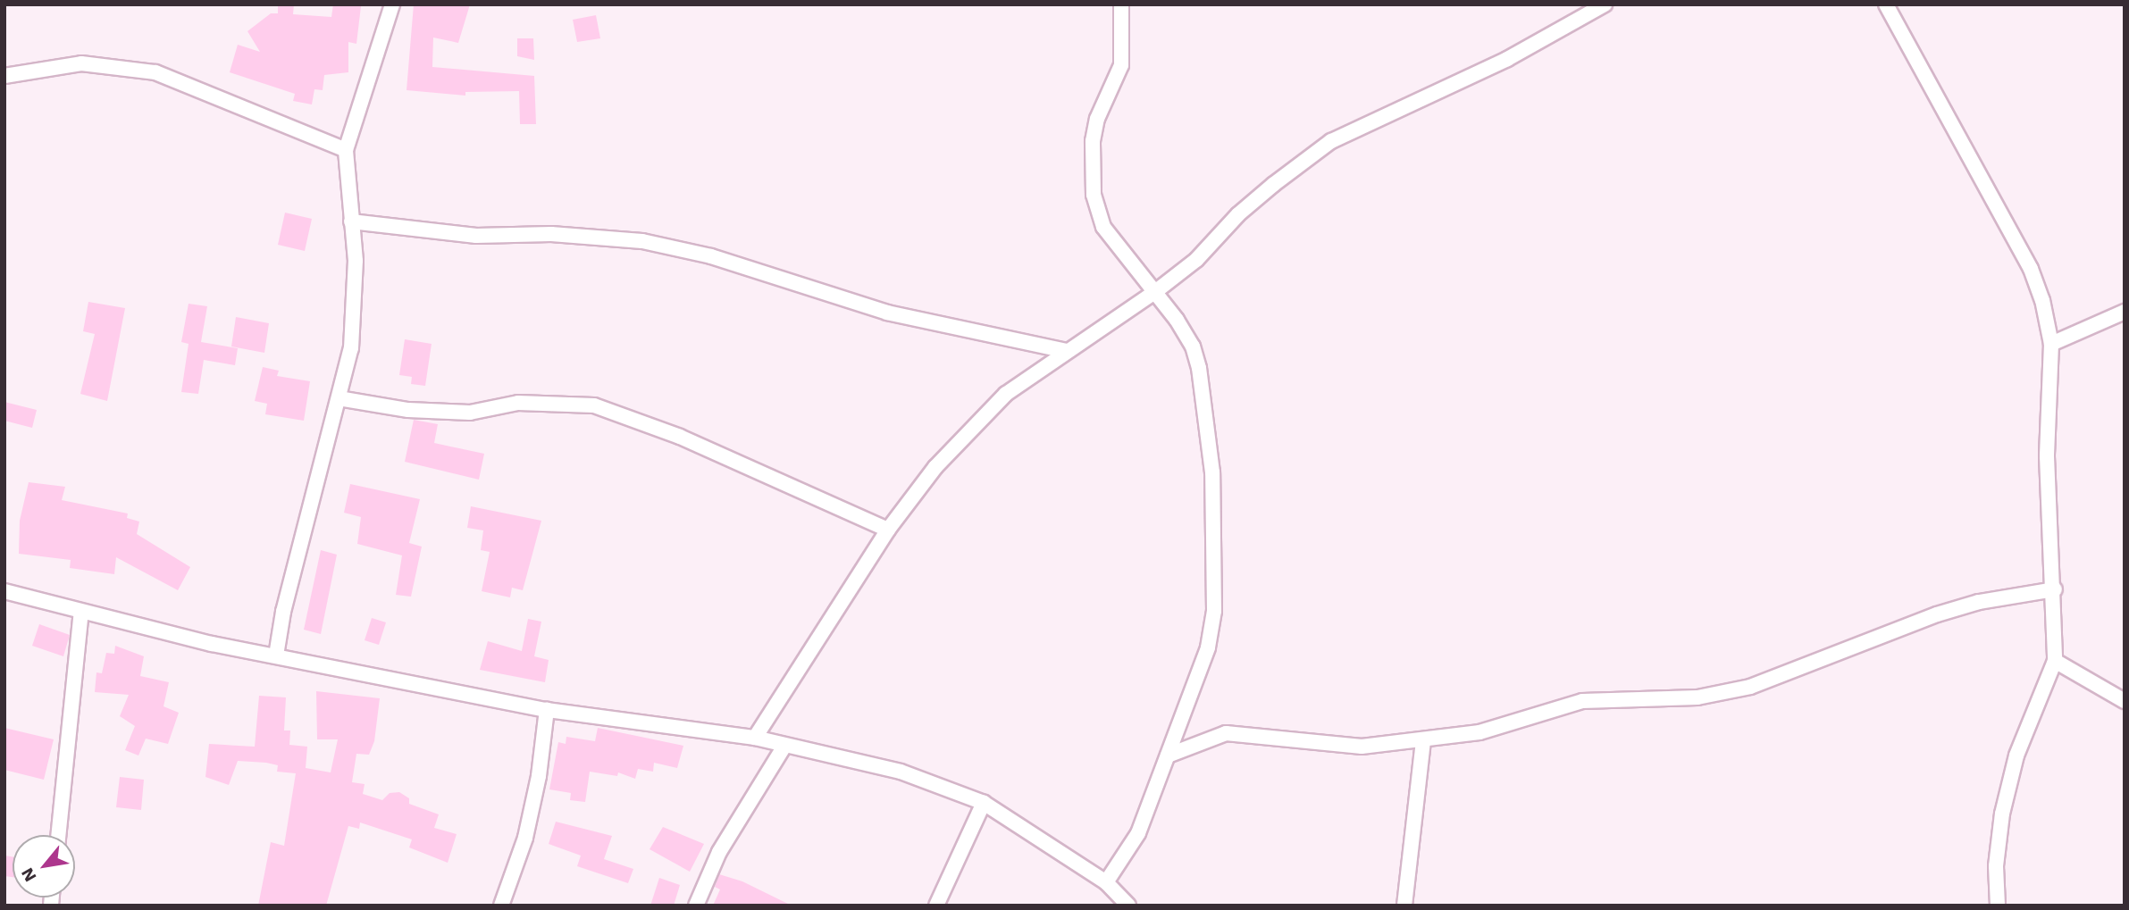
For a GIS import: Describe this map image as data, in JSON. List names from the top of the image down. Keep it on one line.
{"north":"bottom left"}
